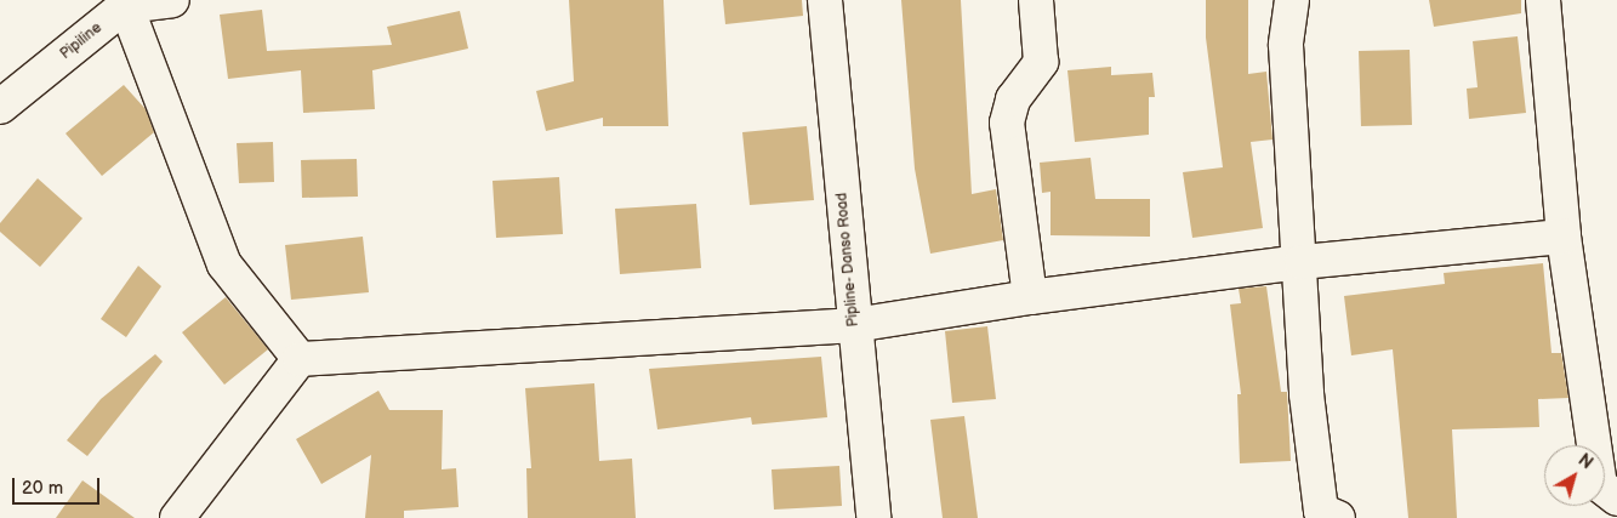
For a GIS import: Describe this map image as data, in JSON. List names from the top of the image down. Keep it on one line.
{"streets":{"street":["Pipiline","Pipline- Danso Road"]},"scale_bar":"20 m","north":"top right"}
